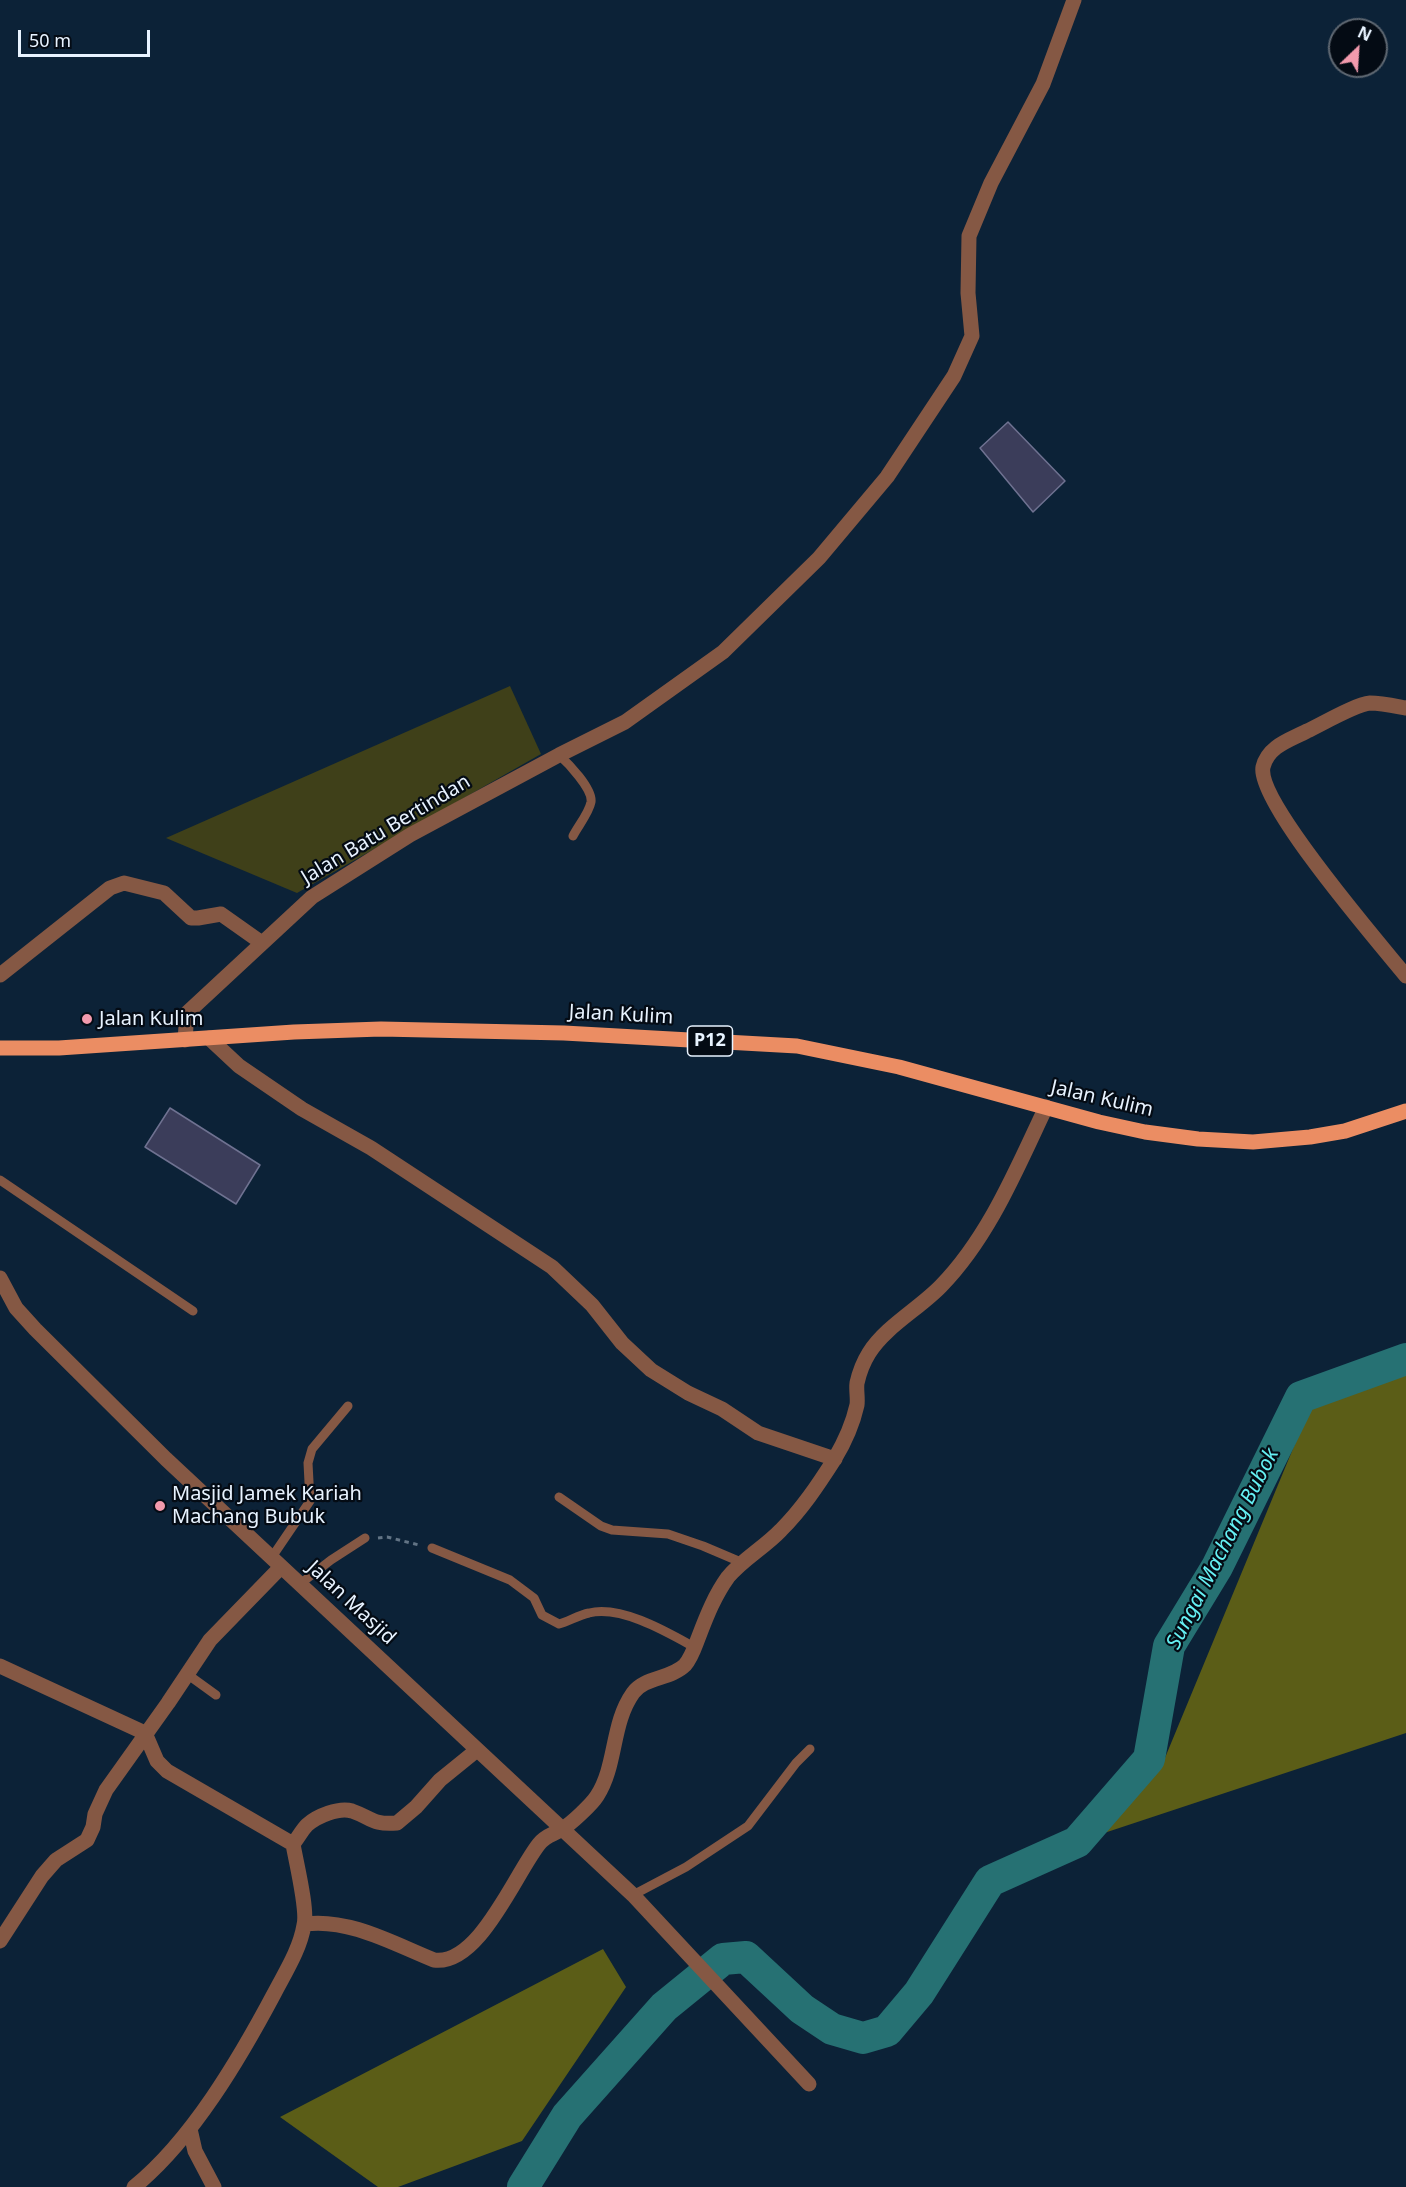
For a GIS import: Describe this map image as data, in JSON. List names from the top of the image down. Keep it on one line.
{"streets":{"main road":["Jalan Kulim","P12"],"street":["Jalan Batu Bertindan","Jalan Masjid"]},"crossings":[["Jalan Batu Bertindan","Jalan Kulim"]],"water":["Sungai Machang Bubok"],"places":["Jalan Kulim","Masjid Jamek Kariah Machang Bubuk"],"scale_bar":"50 m","north":"top right"}
